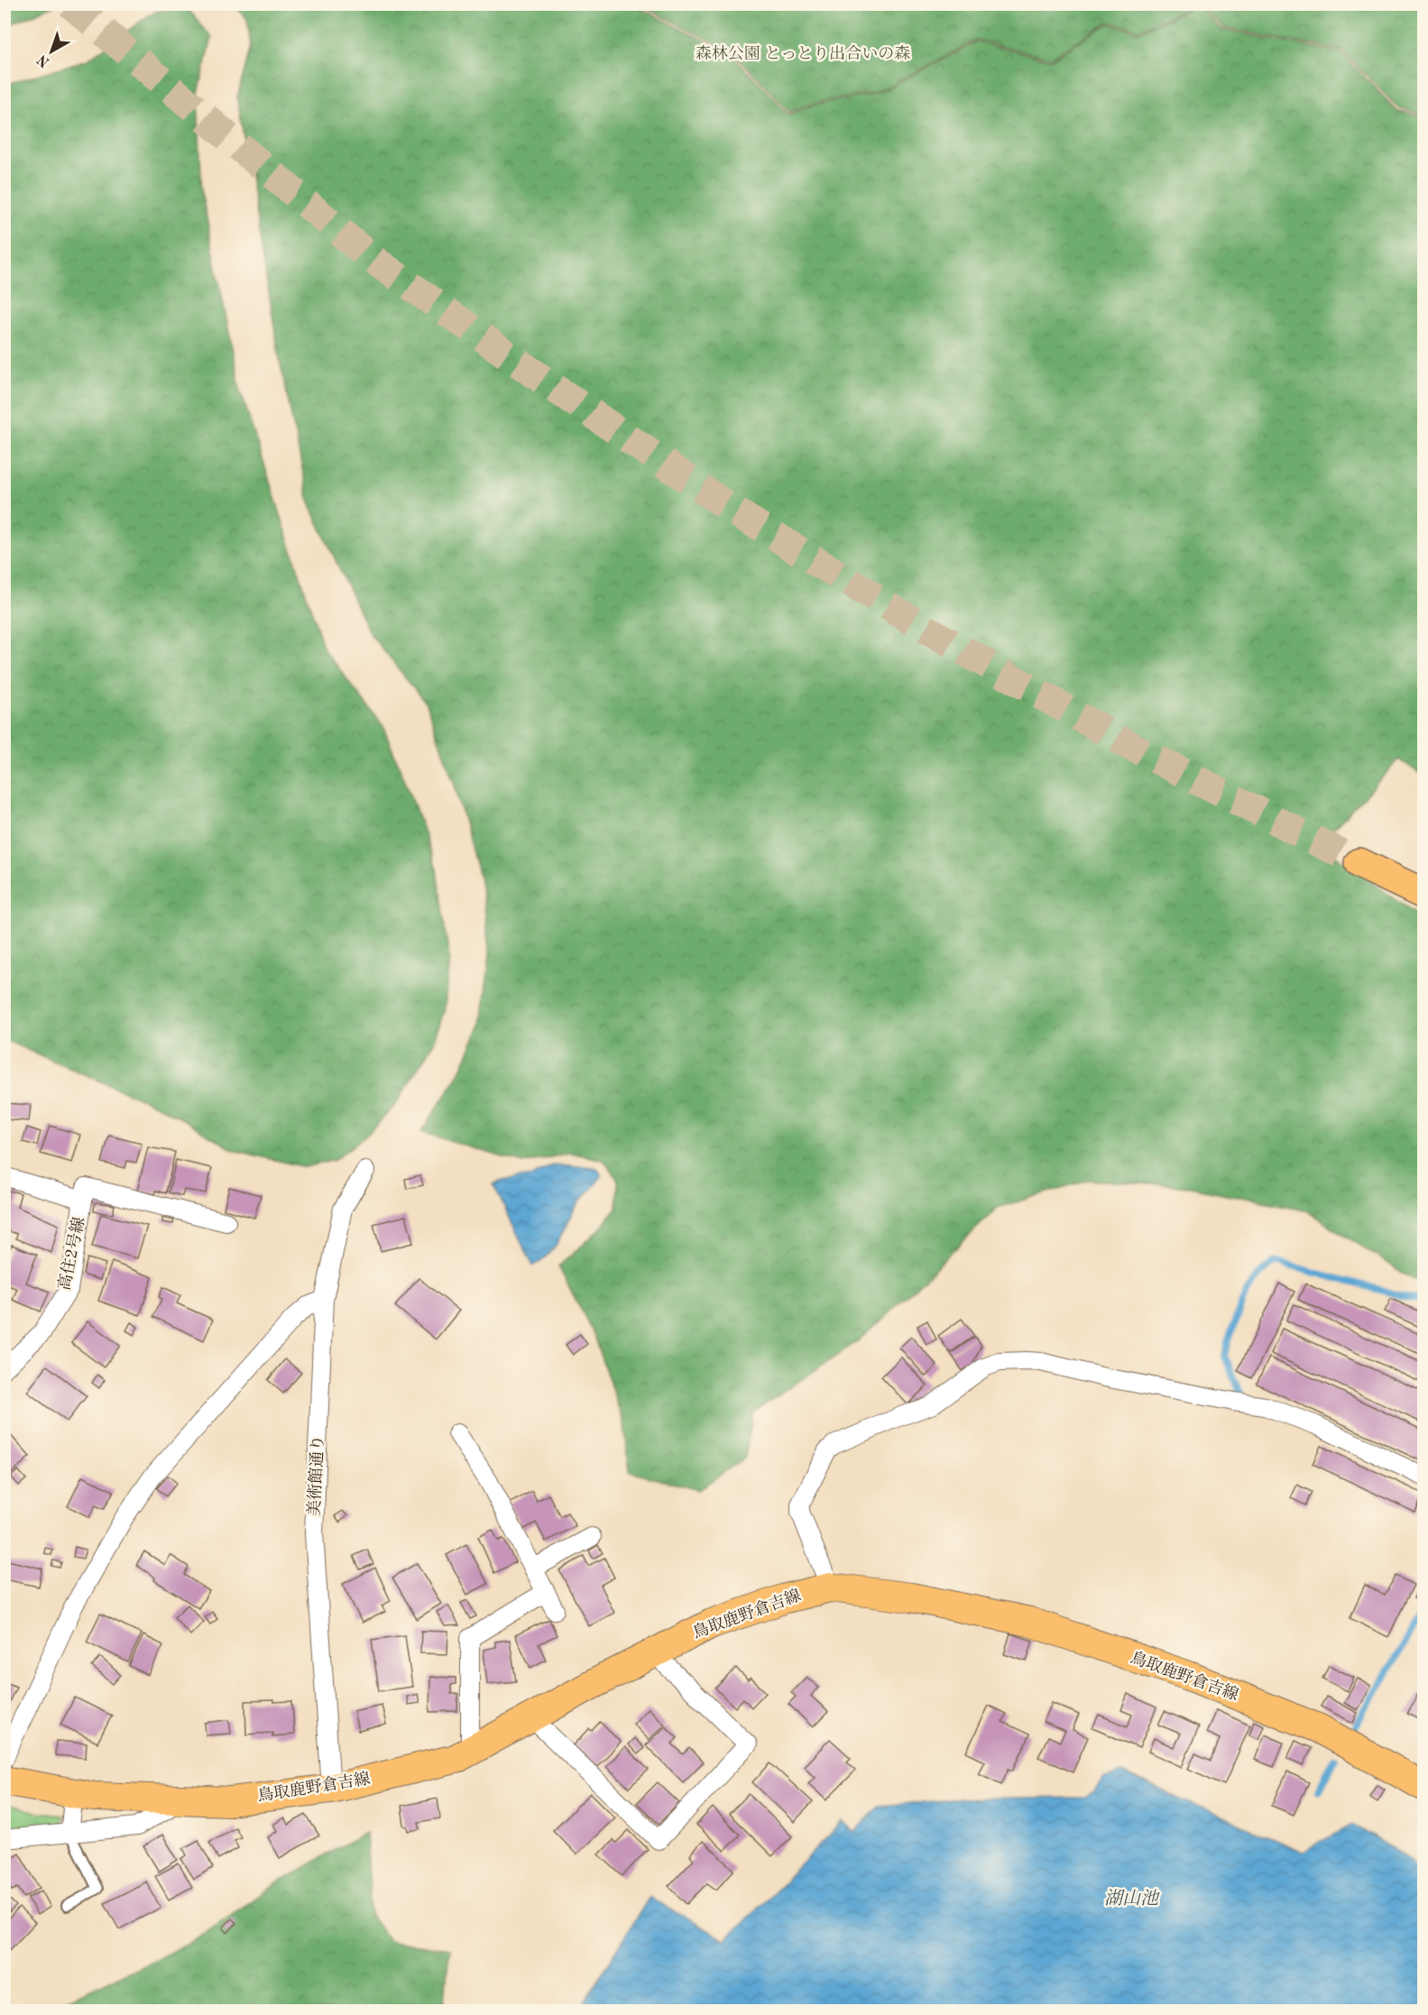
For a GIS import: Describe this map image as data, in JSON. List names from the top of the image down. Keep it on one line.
{"streets":{"main road":["鳥取鹿野倉吉線"],"street":["高住2号線","美術館通り"]},"crossings":[["美術館通り","鳥取鹿野倉吉線"]],"water":["湖山池"],"parks":["森林公園 とっとり出合いの森"],"north":"bottom left"}
